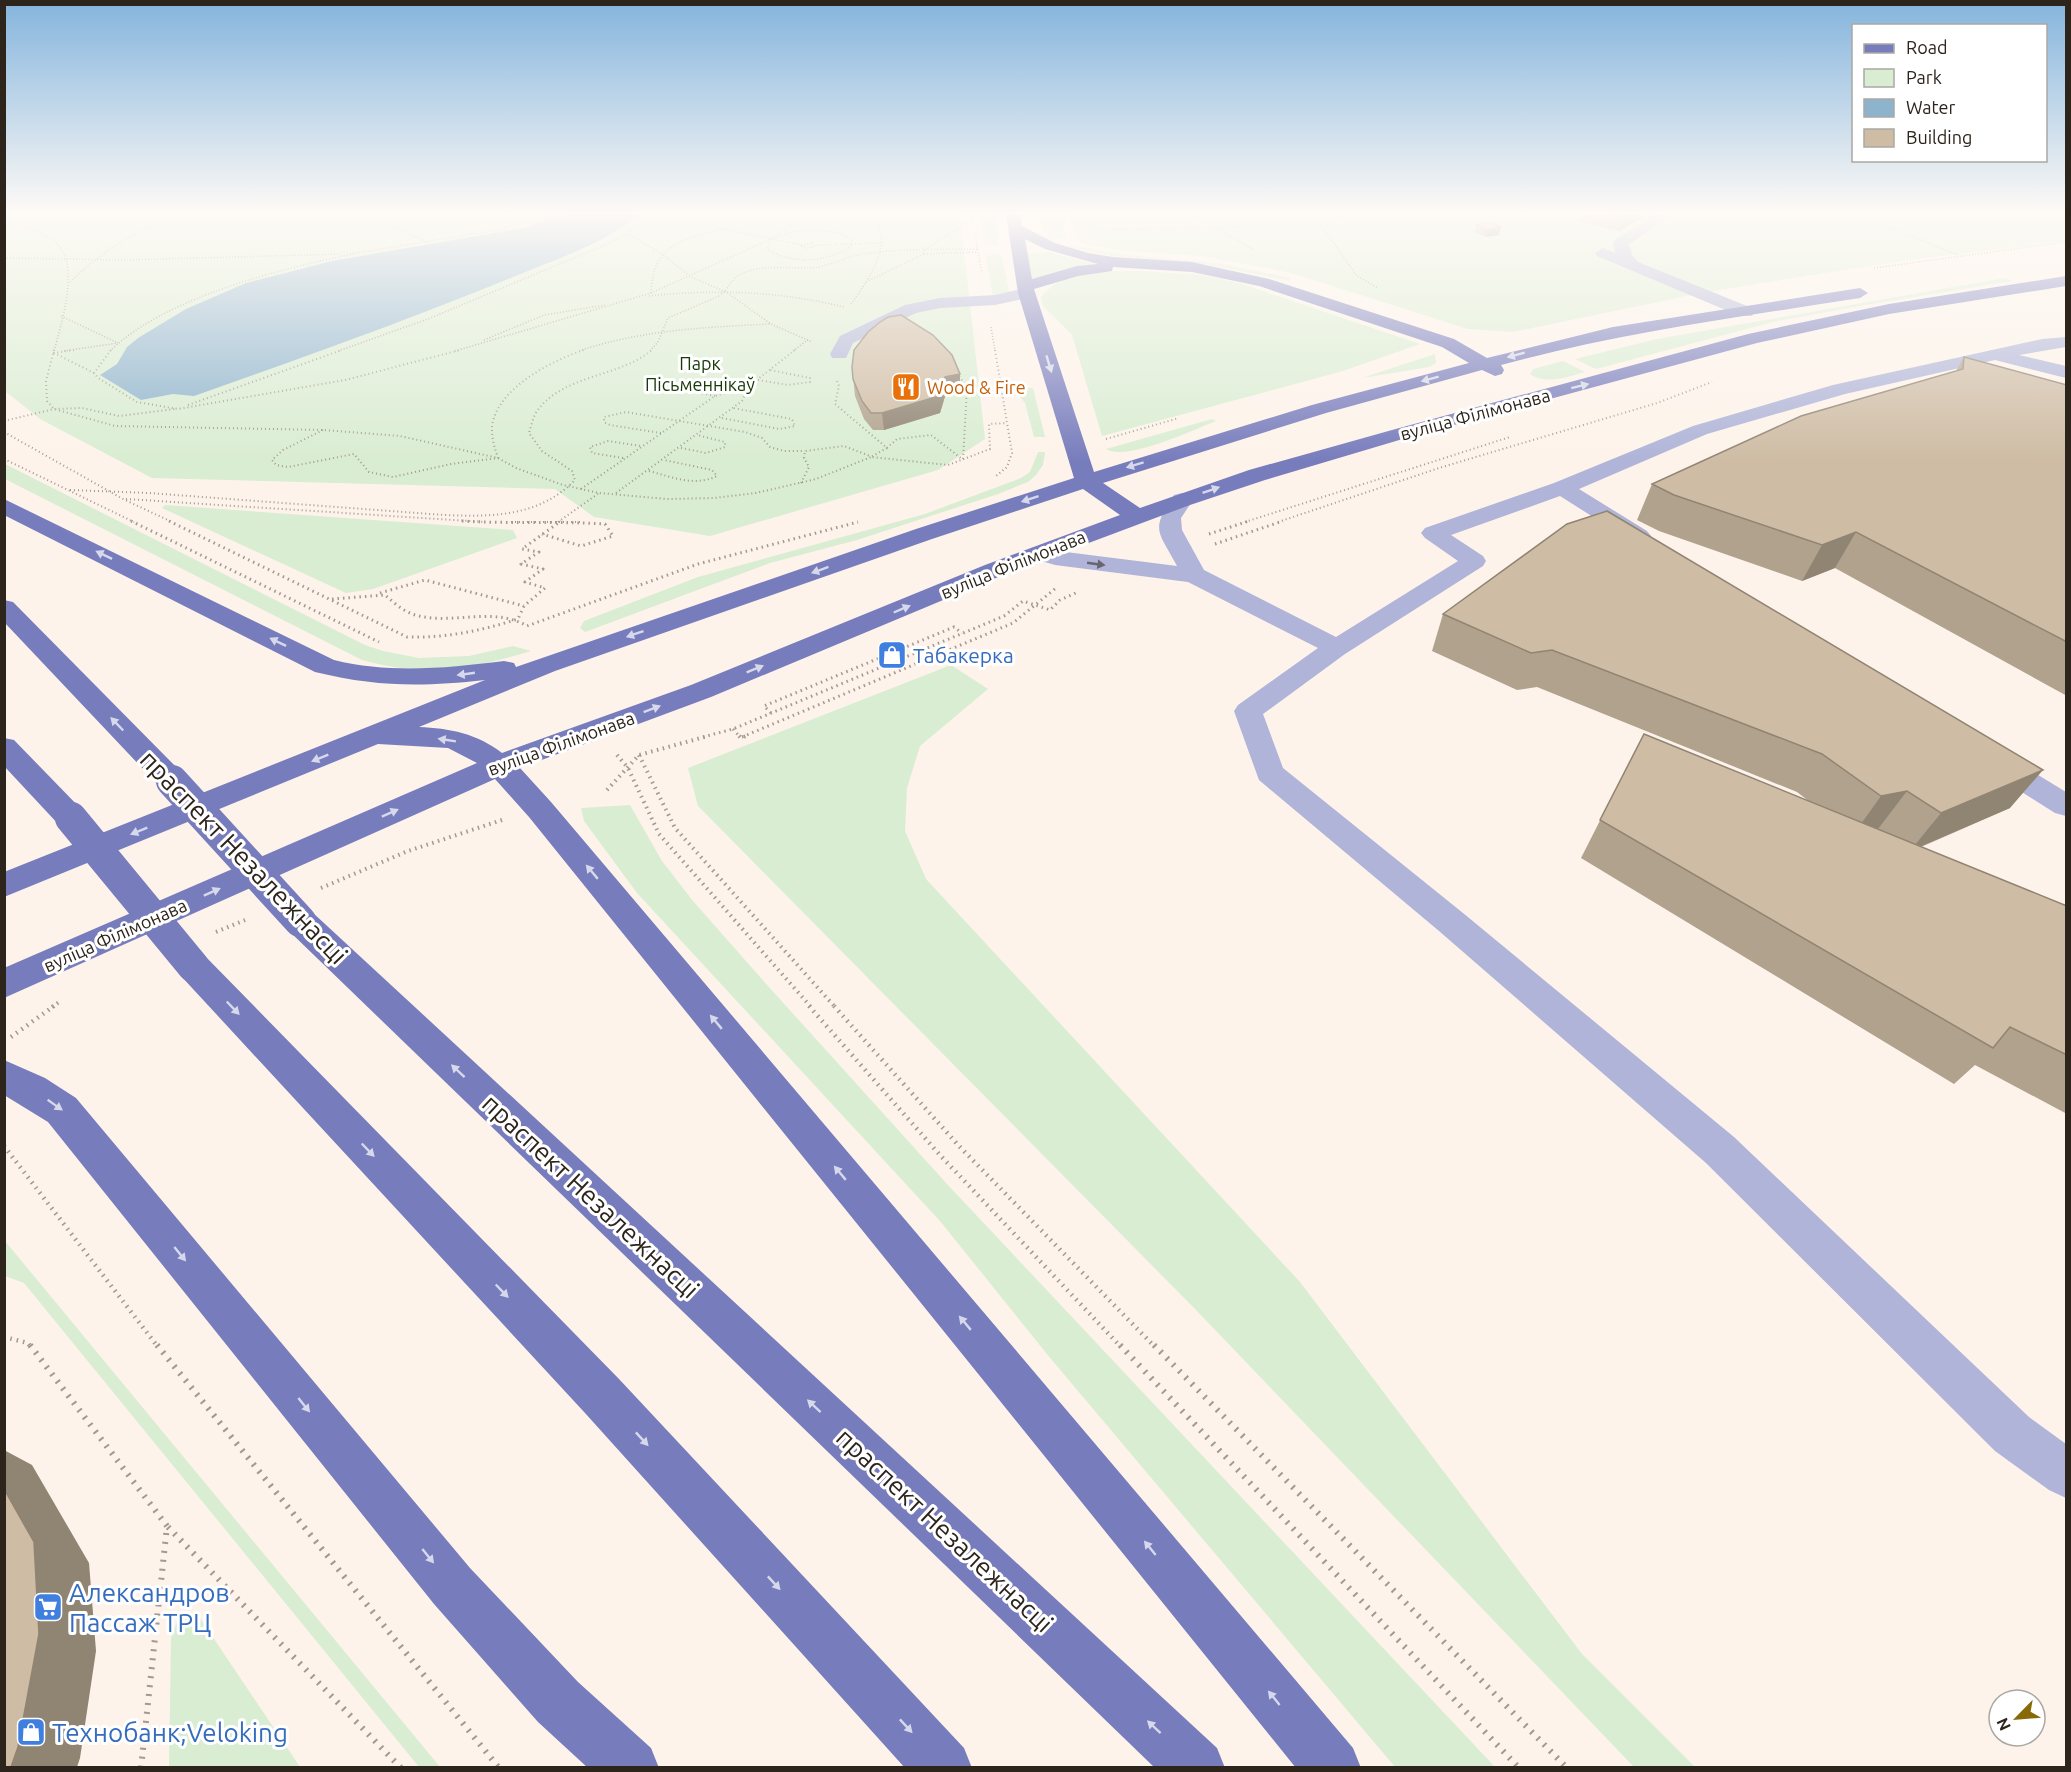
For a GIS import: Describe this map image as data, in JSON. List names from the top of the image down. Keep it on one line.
{"streets":{"main road":["вуліца Філімонава","праспект Незалежнасці"]},"parks":["Парк Пісьменнікаў"],"places":{"restaurant":["Wood & Fire"],"shop":["Табакерка","Технобанк;Veloking"],"supermarket":["Александров Пассаж ТРЦ"]},"legend":["Road","Park","Water","Building"],"north":"bottom left"}
